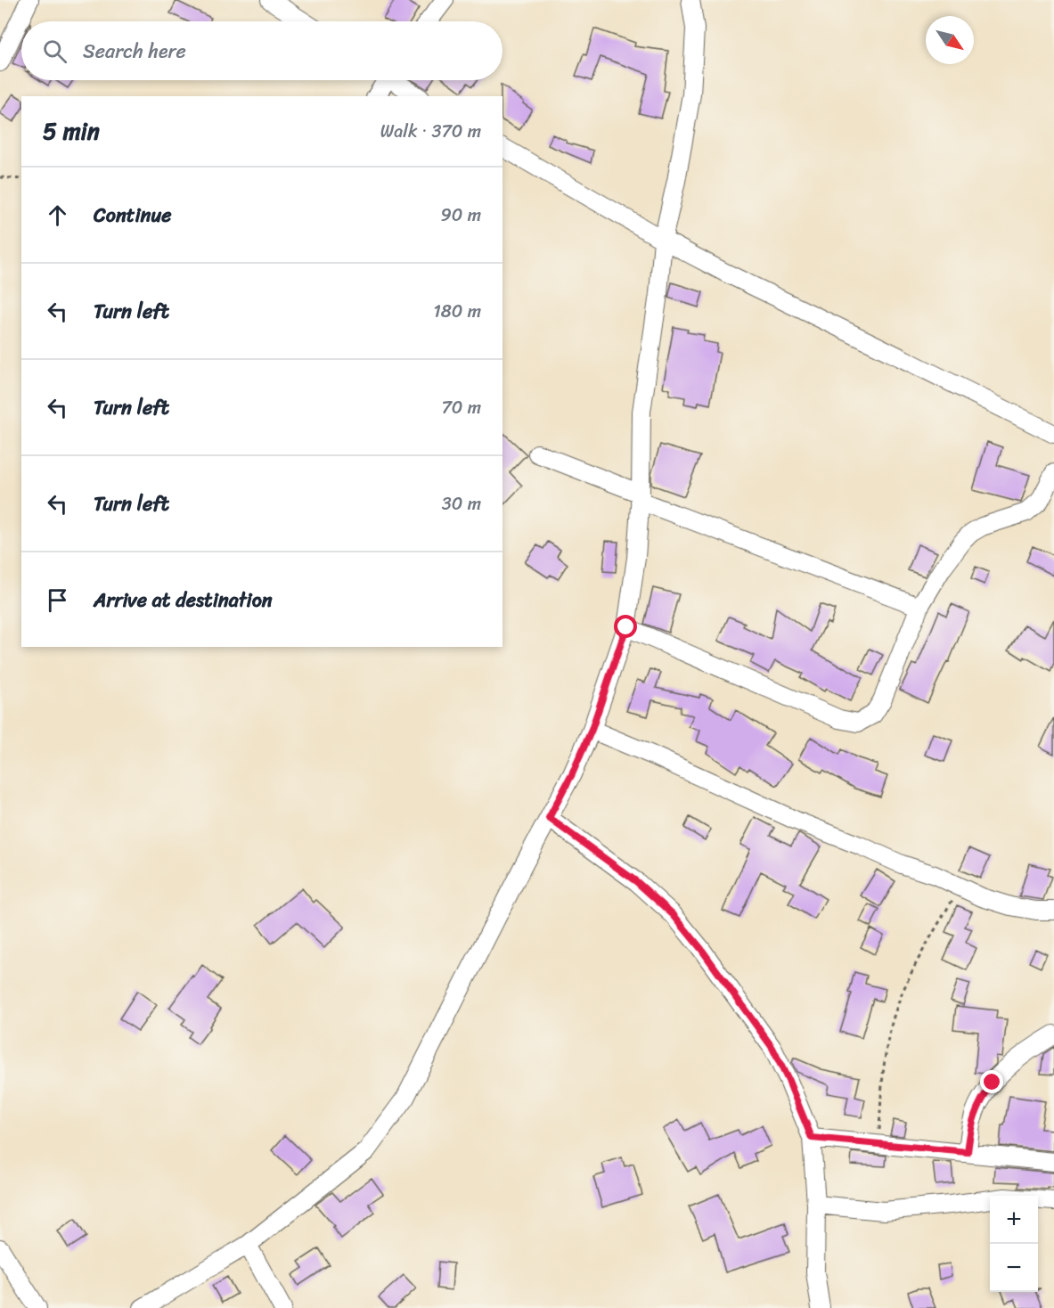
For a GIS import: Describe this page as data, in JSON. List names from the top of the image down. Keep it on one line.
{"north":"bottom right","page":{"search":"Search here","heading":["5 min","Walk · 370 m"],"list":[["Continue","90 m"],["Turn left","180 m"],["Turn left","70 m"],["Turn left","30 m"],"Arrive at destination"],"map_buttons":["+","−"]}}
